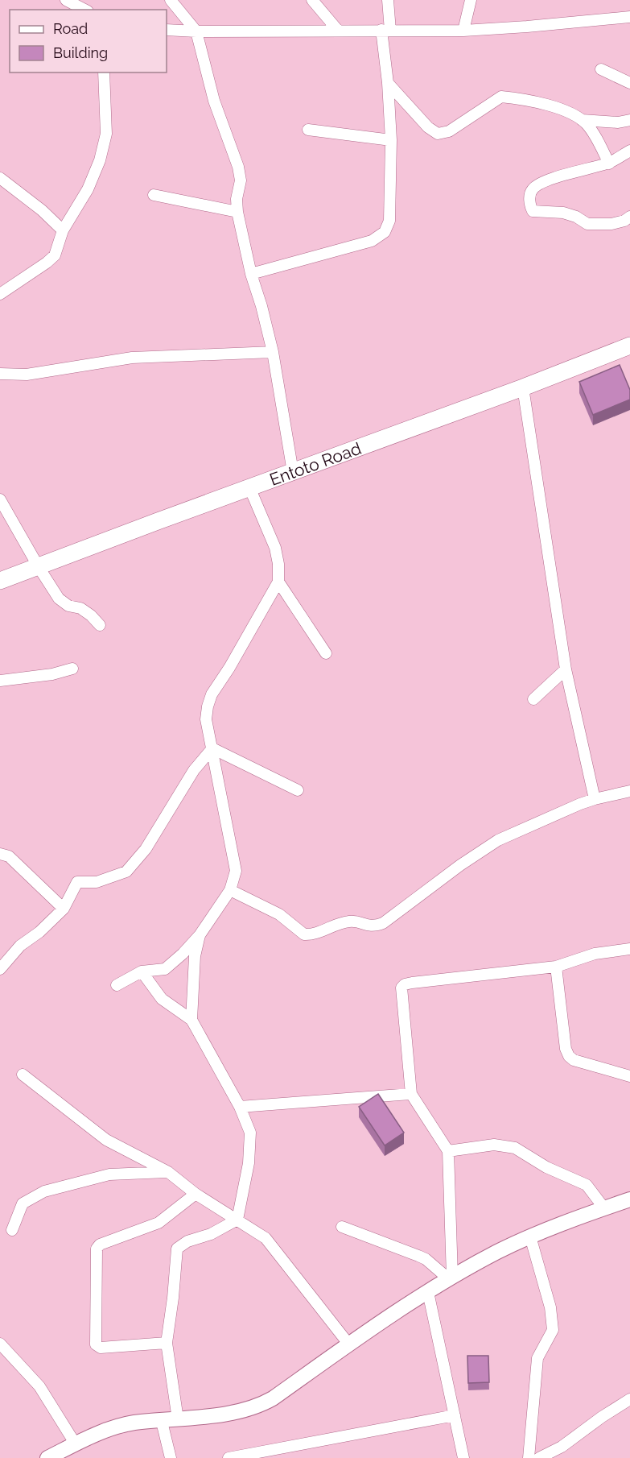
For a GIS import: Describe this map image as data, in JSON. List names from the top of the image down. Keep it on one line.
{"streets":{"main road":["Entoto Road"]},"legend":["Road","Building"]}
